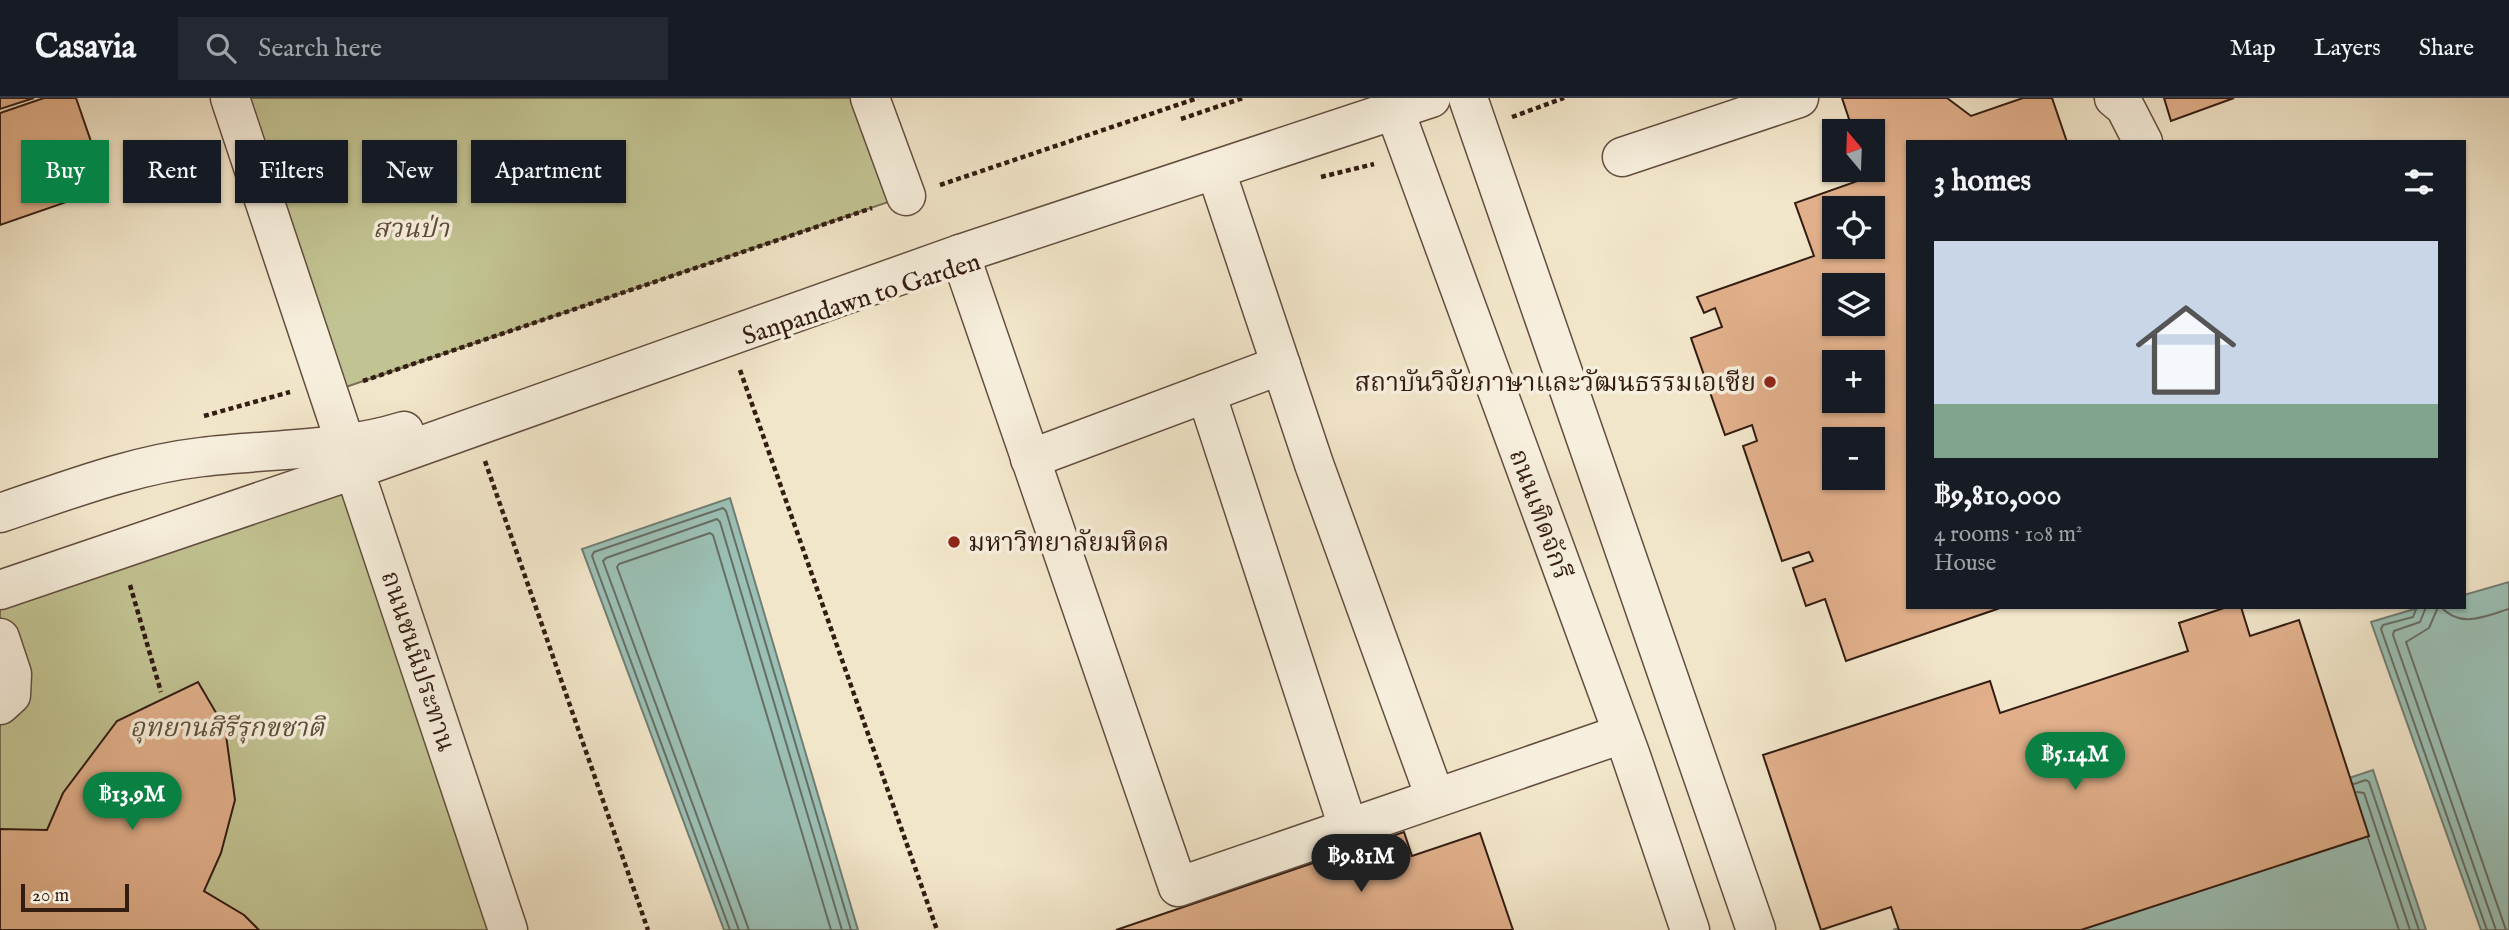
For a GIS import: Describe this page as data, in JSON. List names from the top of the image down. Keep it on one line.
{"streets":{"street":["ถนนเทิดจักรี","ถนนชนนีประทาน"],"path":["Sanpandawn to Garden"]},"parks":["สวนป่า","อุทยานสิรีรุกขชาติ"],"places":["สถาบันวิจัยภาษาและวัฒนธรรมเอเชีย","มหาวิทยาลัยมหิดล"],"scale_bar":"20 m","north":"top","page":{"header":"Casavia","search":"Search here","nav":["Map","Layers","Share"],"map_buttons":["+","−"],"chip":["Buy","Rent","Filters","New","Apartment"],"heading":"3 homes","list":[{"name":"฿9,810,000","note":"4 rooms · 108 m² · House"}],"price":["฿5.14M","฿13.9M","฿9.81M"],"scale":"20 m"}}
